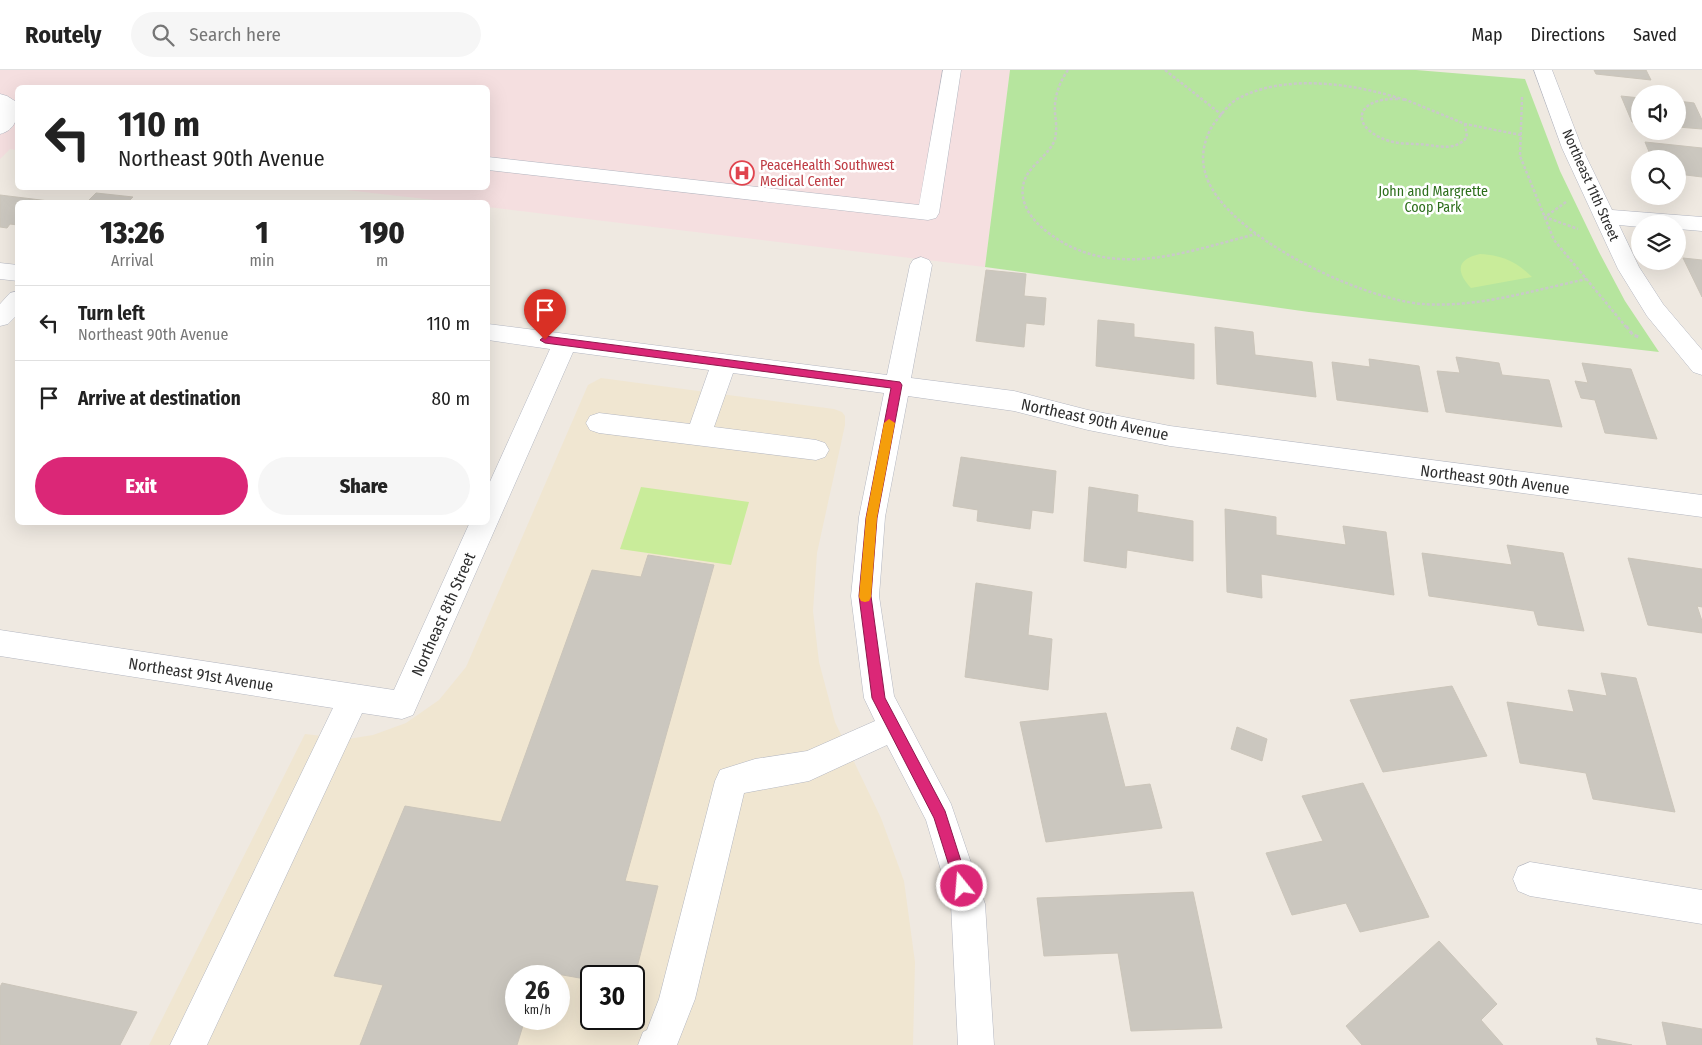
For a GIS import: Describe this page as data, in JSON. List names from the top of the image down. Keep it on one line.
{"streets":{"street":["Northeast 11th Street","Northeast 90th Avenue","Northeast 8th Street","Northeast 91st Avenue"]},"crossings":[["Northeast 8th Street","Northeast 91st Avenue"]],"parks":["John and Margrette Coop Park"],"places":{"hospital":["PeaceHealth Southwest Medical Center"]},"page":{"header":"Routely","search":"Search here","nav":["Map","Directions","Saved"],"turn":["110 m","Northeast 90th Avenue"],"eta":["13:26","Arrival","1","min","190","m"],"list":[{"name":"Turn left","note":"Northeast 90th Avenue","value":"110 m"},{"name":"Arrive at destination","value":"80 m"}],"buttons":["Exit","Share"],"speed":"26 km/h","limit":"30"}}
